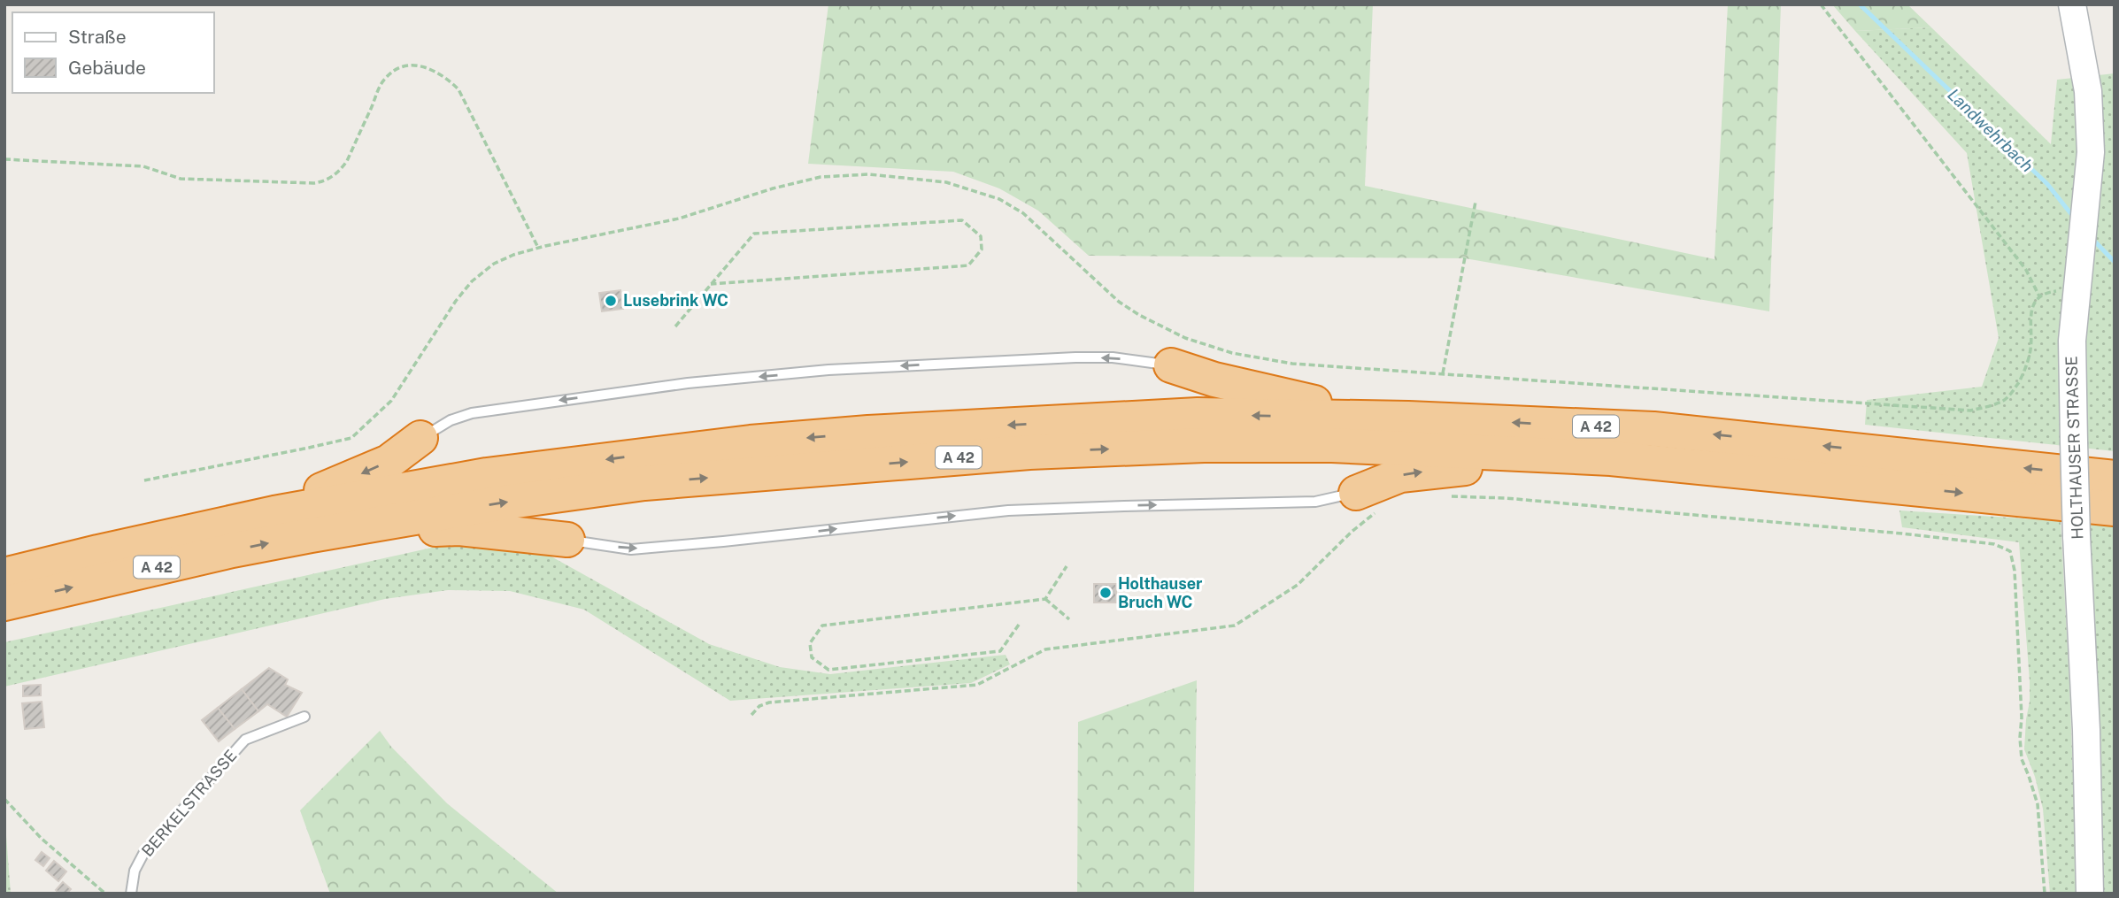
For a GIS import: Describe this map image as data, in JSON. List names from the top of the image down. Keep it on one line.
{"streets":{"highway":["A 42"],"street":["HOLTHAUSER STRASSE"],"lane":["BERKELSTRASSE"]},"water":["Landwehrbach"],"places":["Lusebrink WC","Holthauser Bruch WC"],"legend":["Straße","Gebäude"]}
